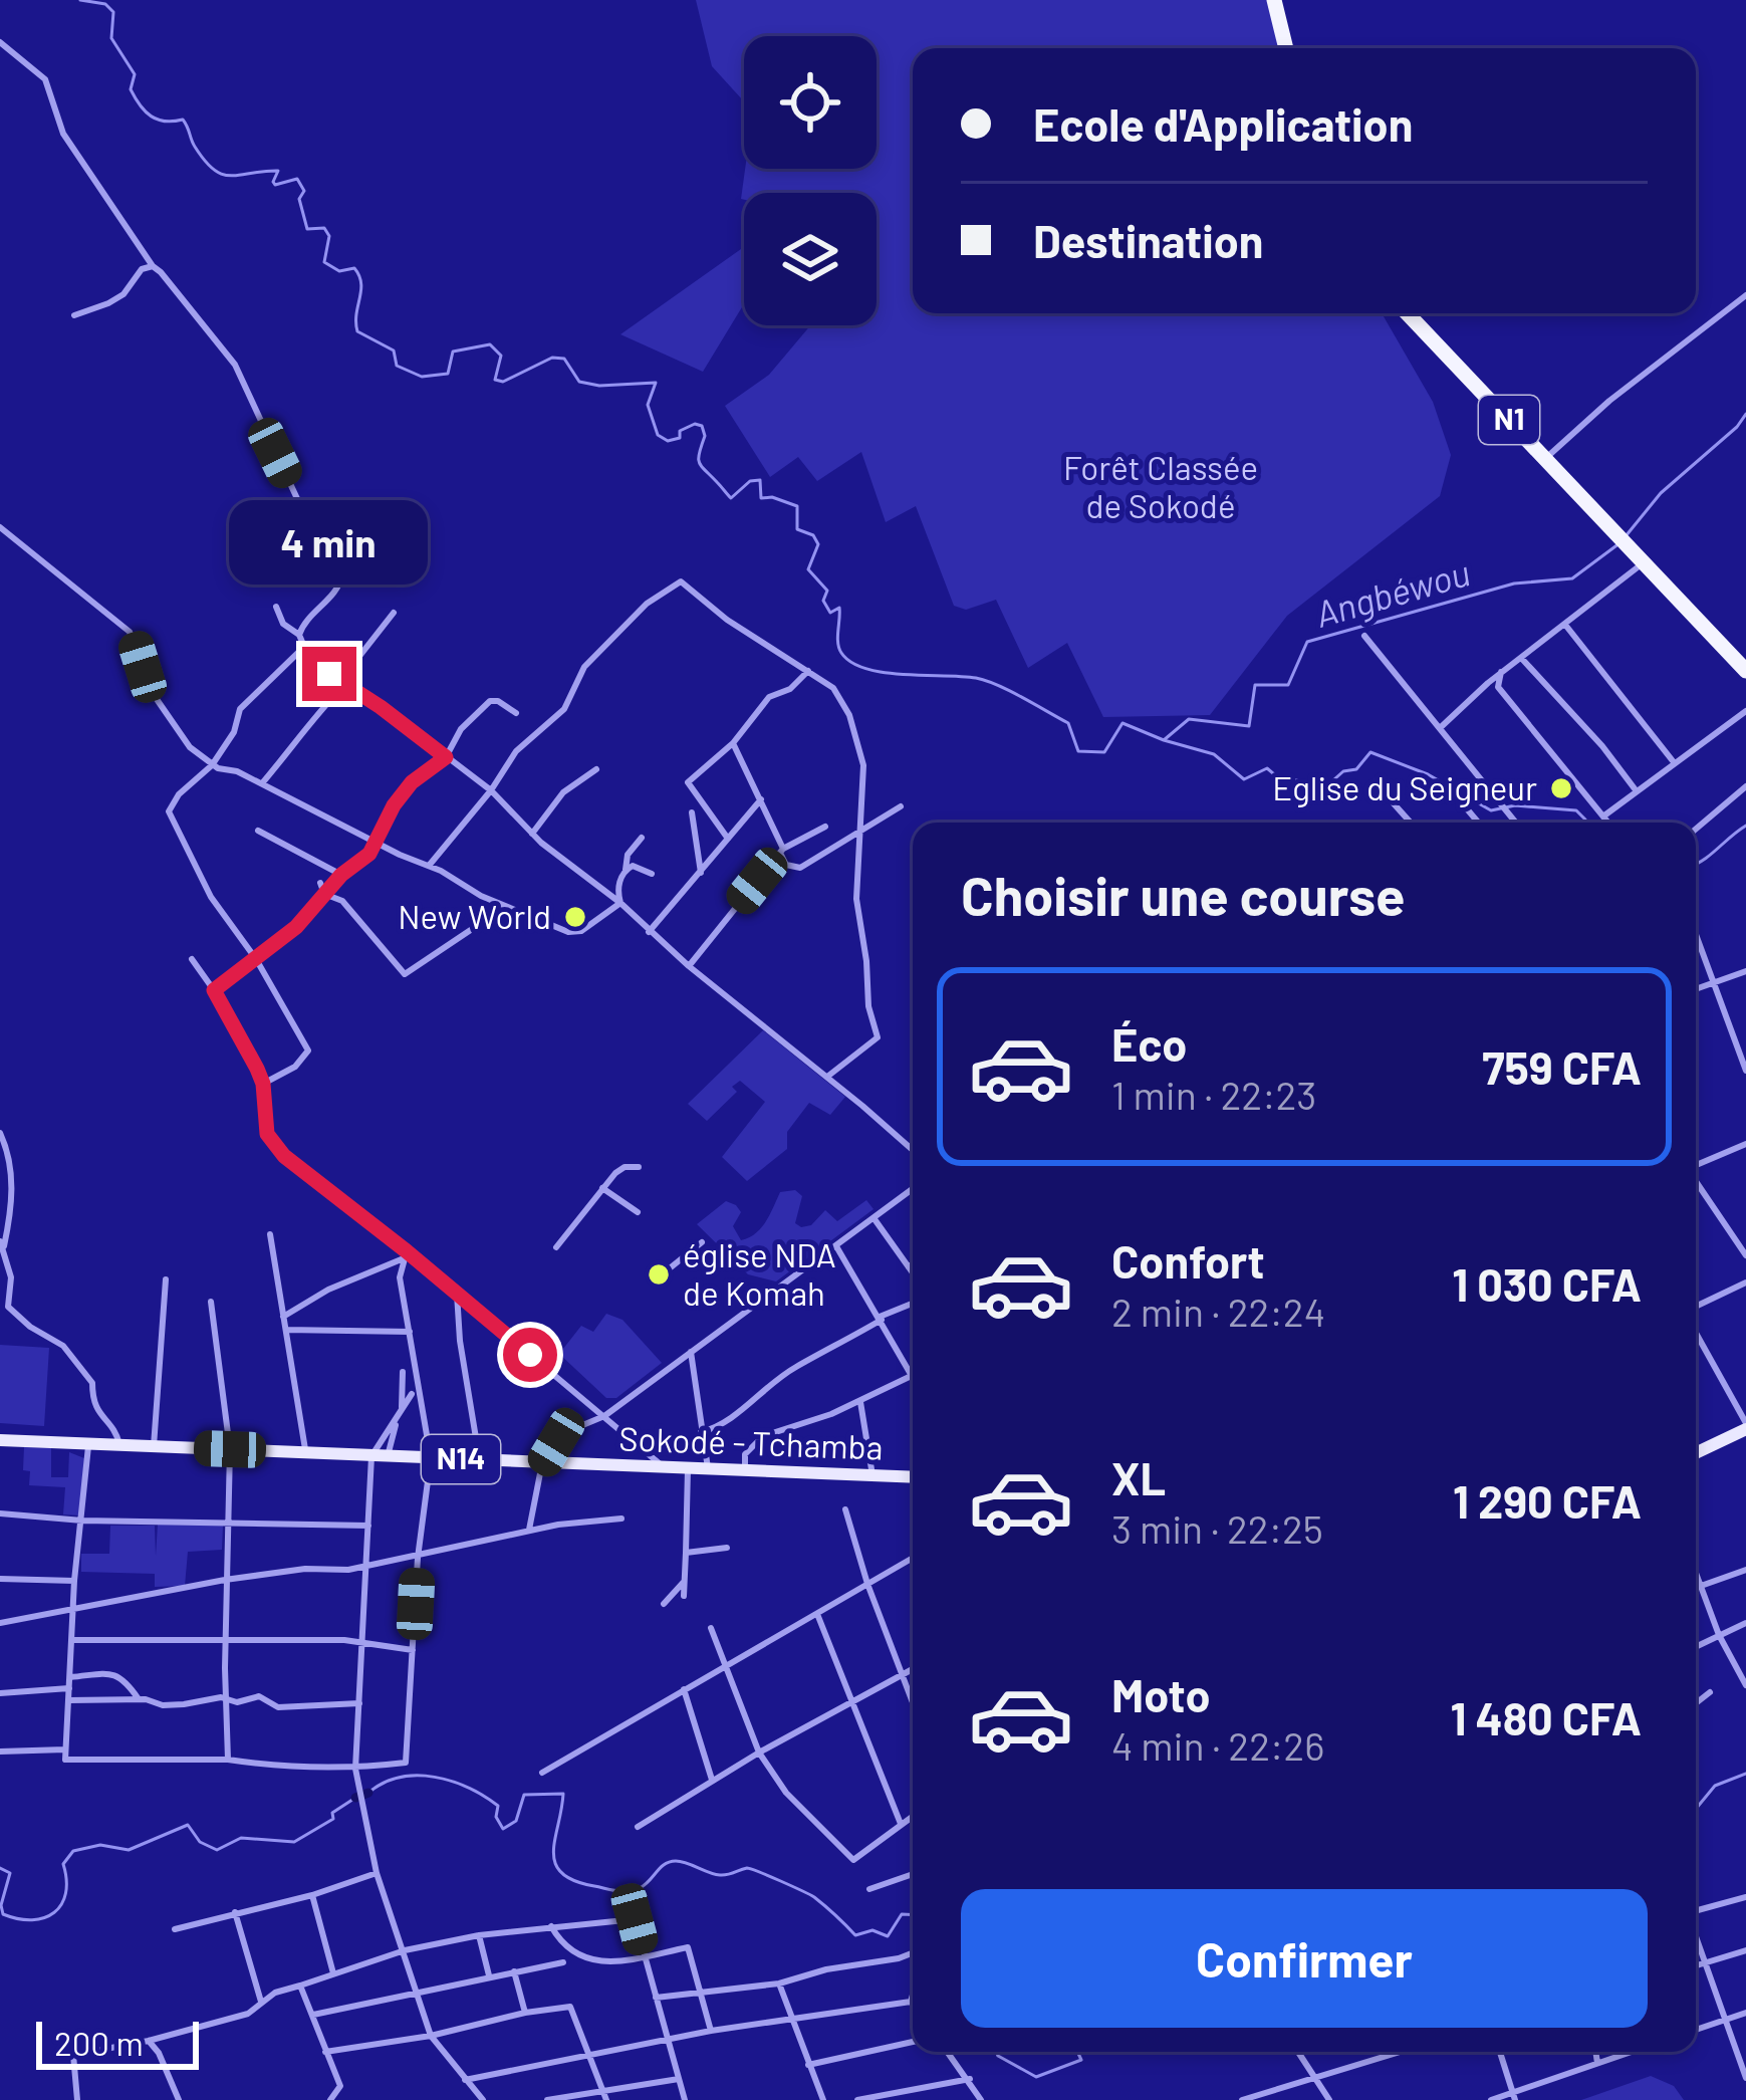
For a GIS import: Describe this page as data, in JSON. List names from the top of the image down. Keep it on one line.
{"streets":{"highway":["N1"],"main road":["Sokodé - Tchamba","N14"]},"water":["Angbéwou"],"parks":["Forêt Classée de Sokodé"],"places":["Eglise du Seigneur","New World","église NDA de Komah"],"scale_bar":"200 m","page":{"banner":["Ecole d'Application","Destination"],"bubble":"4 min","heading":"Choisir une course","list":[{"name":"Éco","note":"1 min · 22:23","value":"759 CFA"},{"name":"Confort","note":"2 min · 22:24","value":"1 030 CFA"},{"name":"XL","note":"3 min · 22:25","value":"1 290 CFA"},{"name":"Moto","note":"4 min · 22:26","value":"1 480 CFA"}],"buttons":"Confirmer","scale":"200 m"}}
